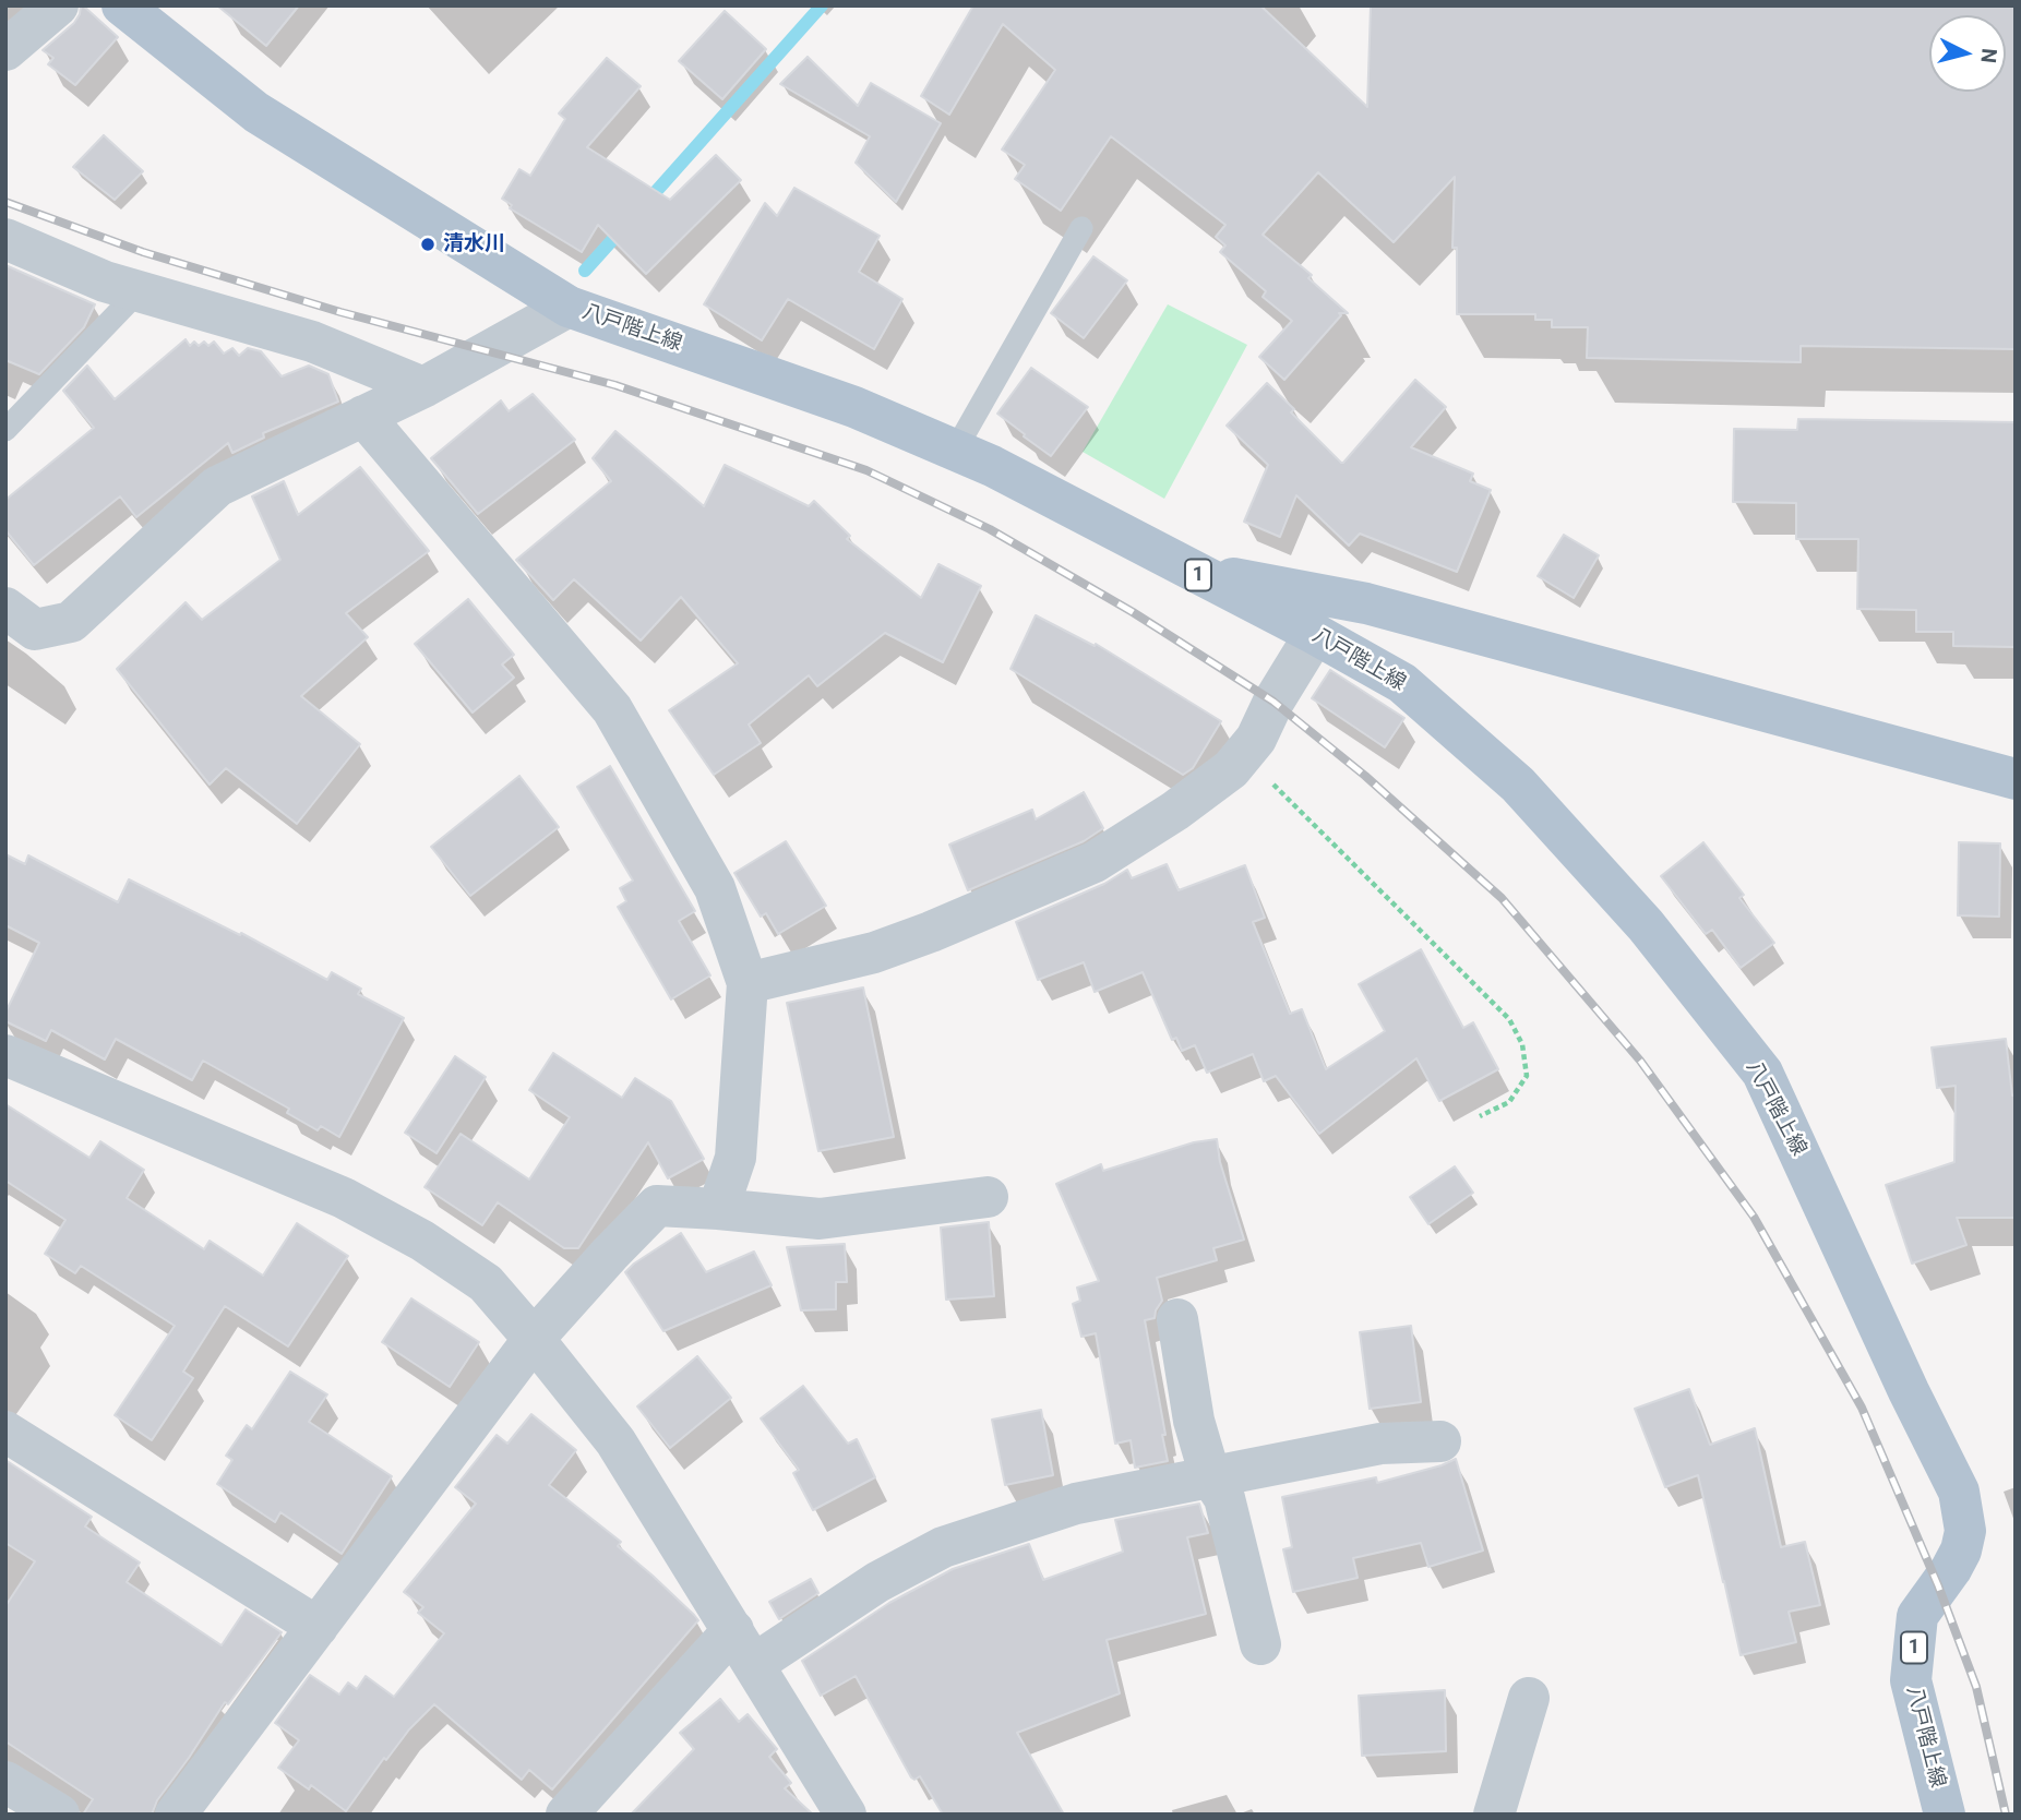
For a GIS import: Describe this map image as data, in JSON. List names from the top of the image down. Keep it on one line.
{"streets":{"main road":["八戸階上線","1"]},"places":["清水川"],"north":"right"}
